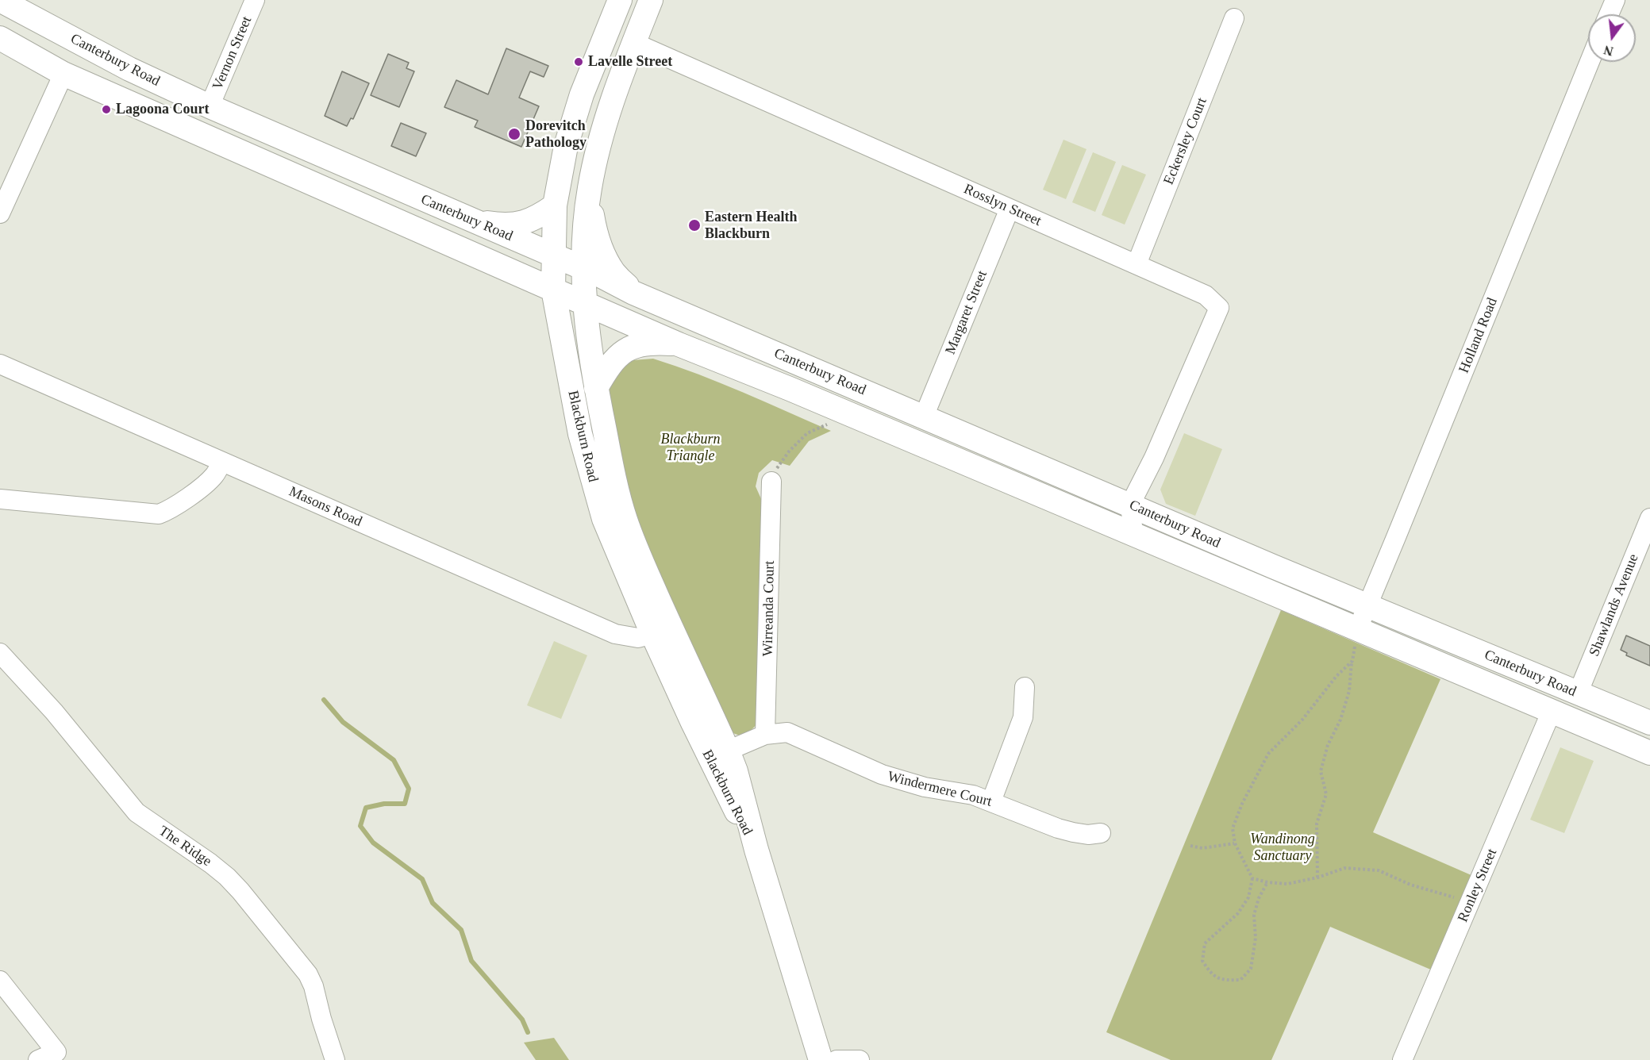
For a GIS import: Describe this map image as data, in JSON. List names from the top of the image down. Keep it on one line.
{"streets":{"main road":["Canterbury Road","Blackburn Road"],"street":["Vernon Street","Eckersley Court","Rosslyn Street","Margaret Street","Holland Road","Masons Road","Shawlands Avenue","Wirreanda Court","Windermere Court","The Ridge","Ronley Street"]},"crossings":[["Vernon Street","Canterbury Road"],["Canterbury Road","Rosslyn Street"],["Canterbury Road","Margaret Street"],["Canterbury Road","Holland Road"],["Canterbury Road","Blackburn Road"],["Canterbury Road","Shawlands Avenue"],["Canterbury Road","Ronley Street"],["Eckersley Court","Rosslyn Street"],["Rosslyn Street","Margaret Street"],["Rosslyn Street","Blackburn Road"],["Blackburn Road","Masons Road"],["Blackburn Road","Windermere Court"],["Wirreanda Court","Windermere Court"]],"parks":["Blackburn Triangle","Wandinong Sanctuary"],"places":["Lavelle Street","Lagoona Court","Dorevitch Pathology","Eastern Health Blackburn"],"north":"bottom"}
